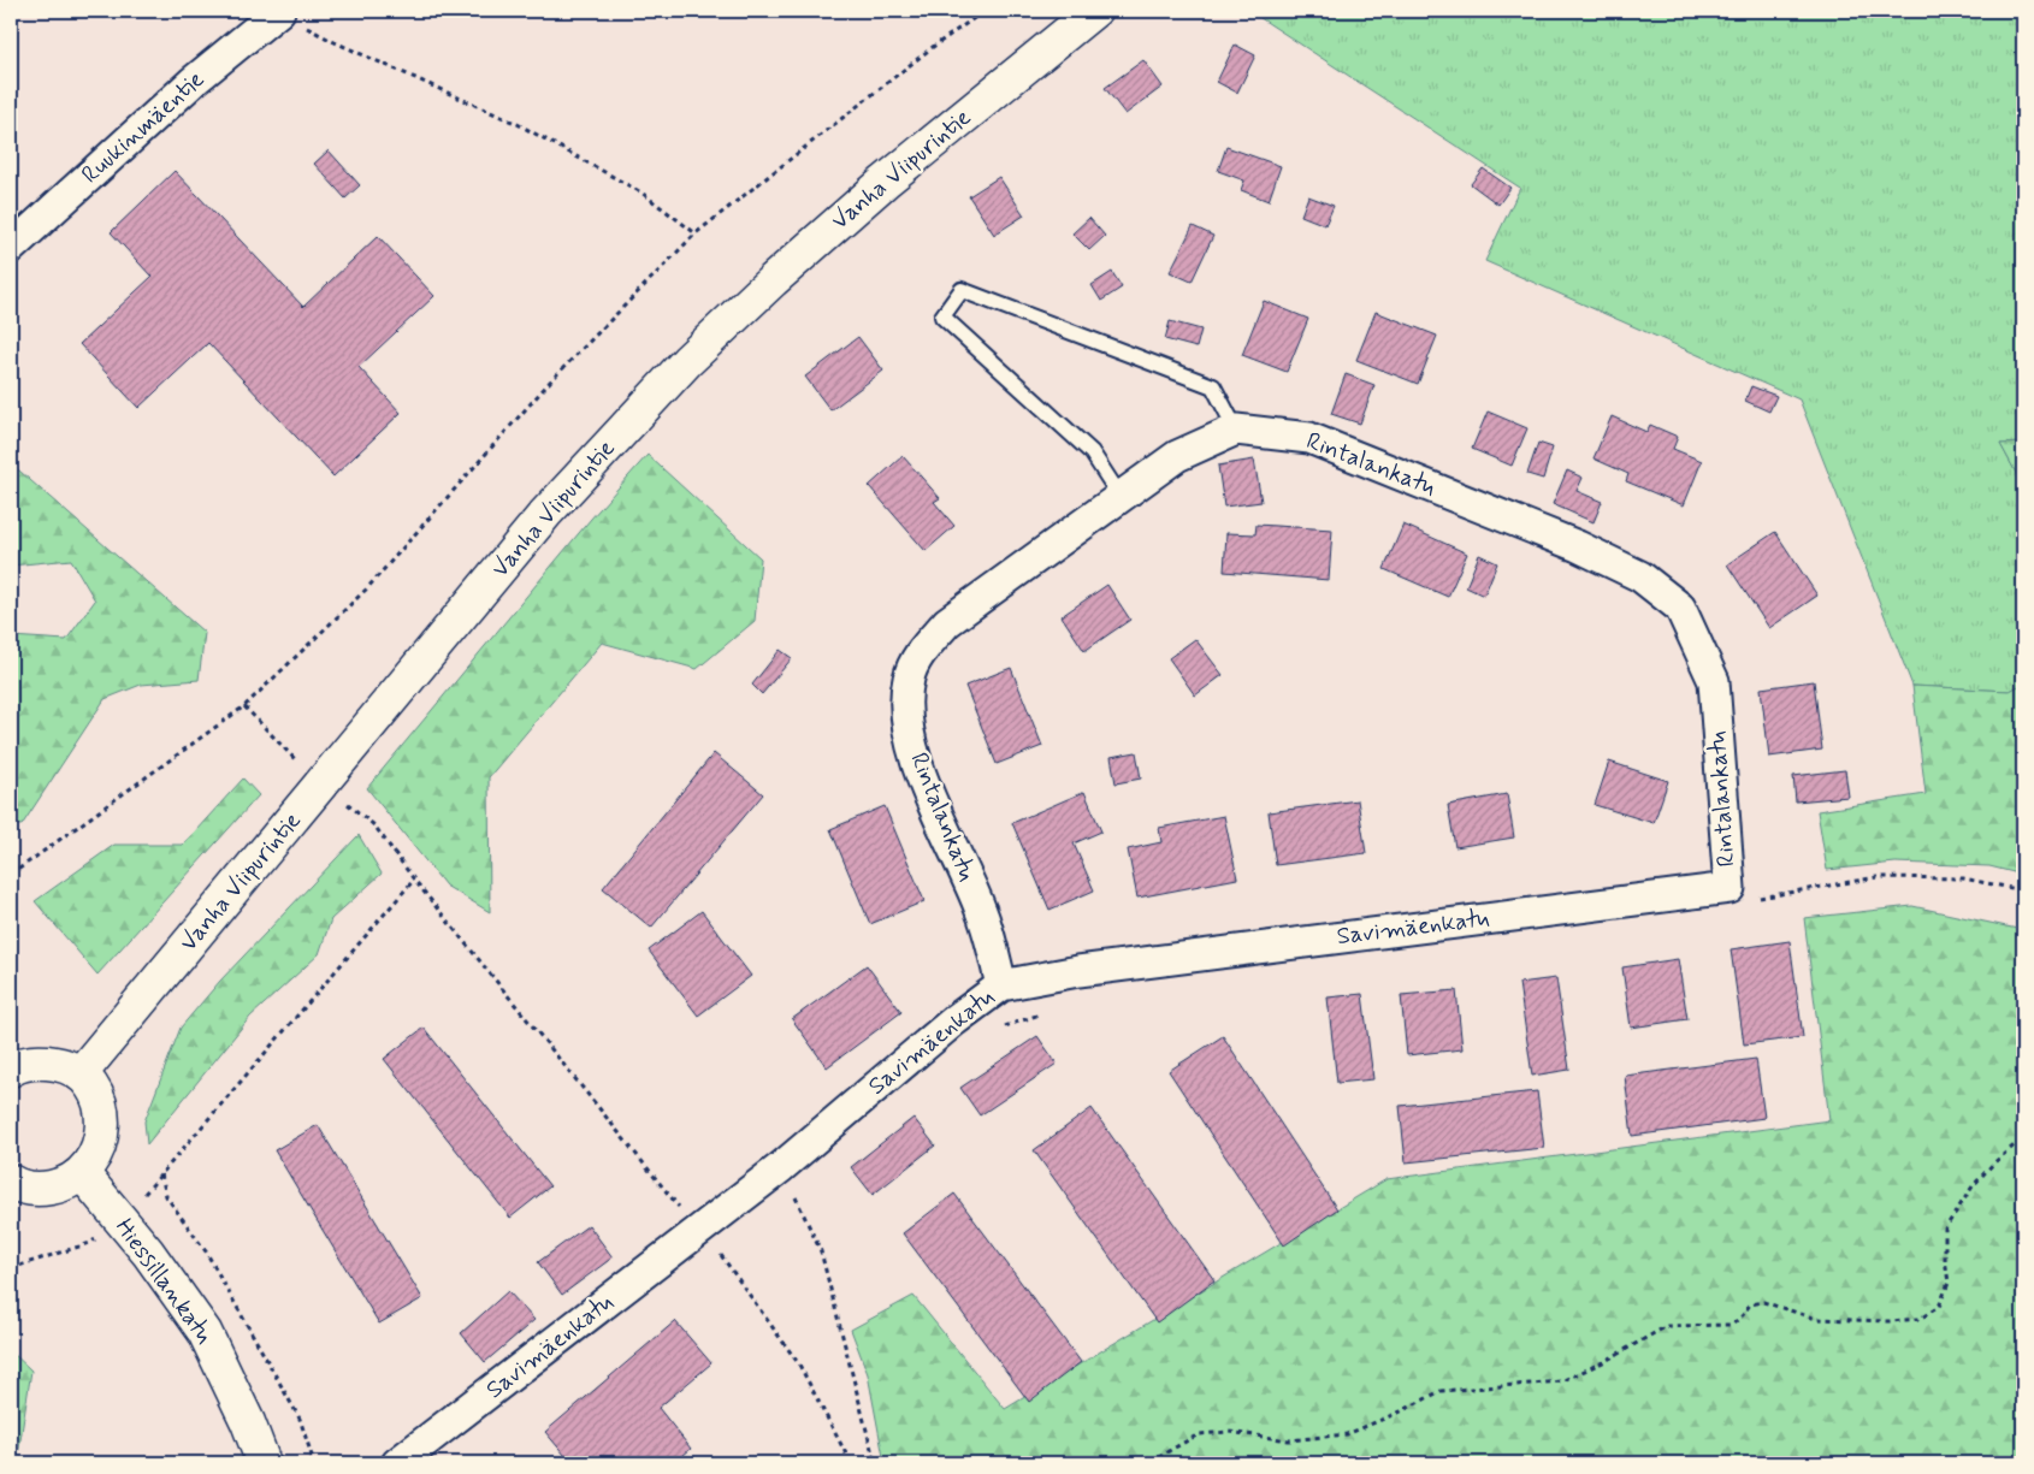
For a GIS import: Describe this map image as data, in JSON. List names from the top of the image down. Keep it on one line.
{"streets":{"street":["Ruukinmäentie","Vanha Viipurintie","Rintalankatu","Savimäenkatu","Hiessillankatu"]},"crossings":[["Rintalankatu","Savimäenkatu"]]}
